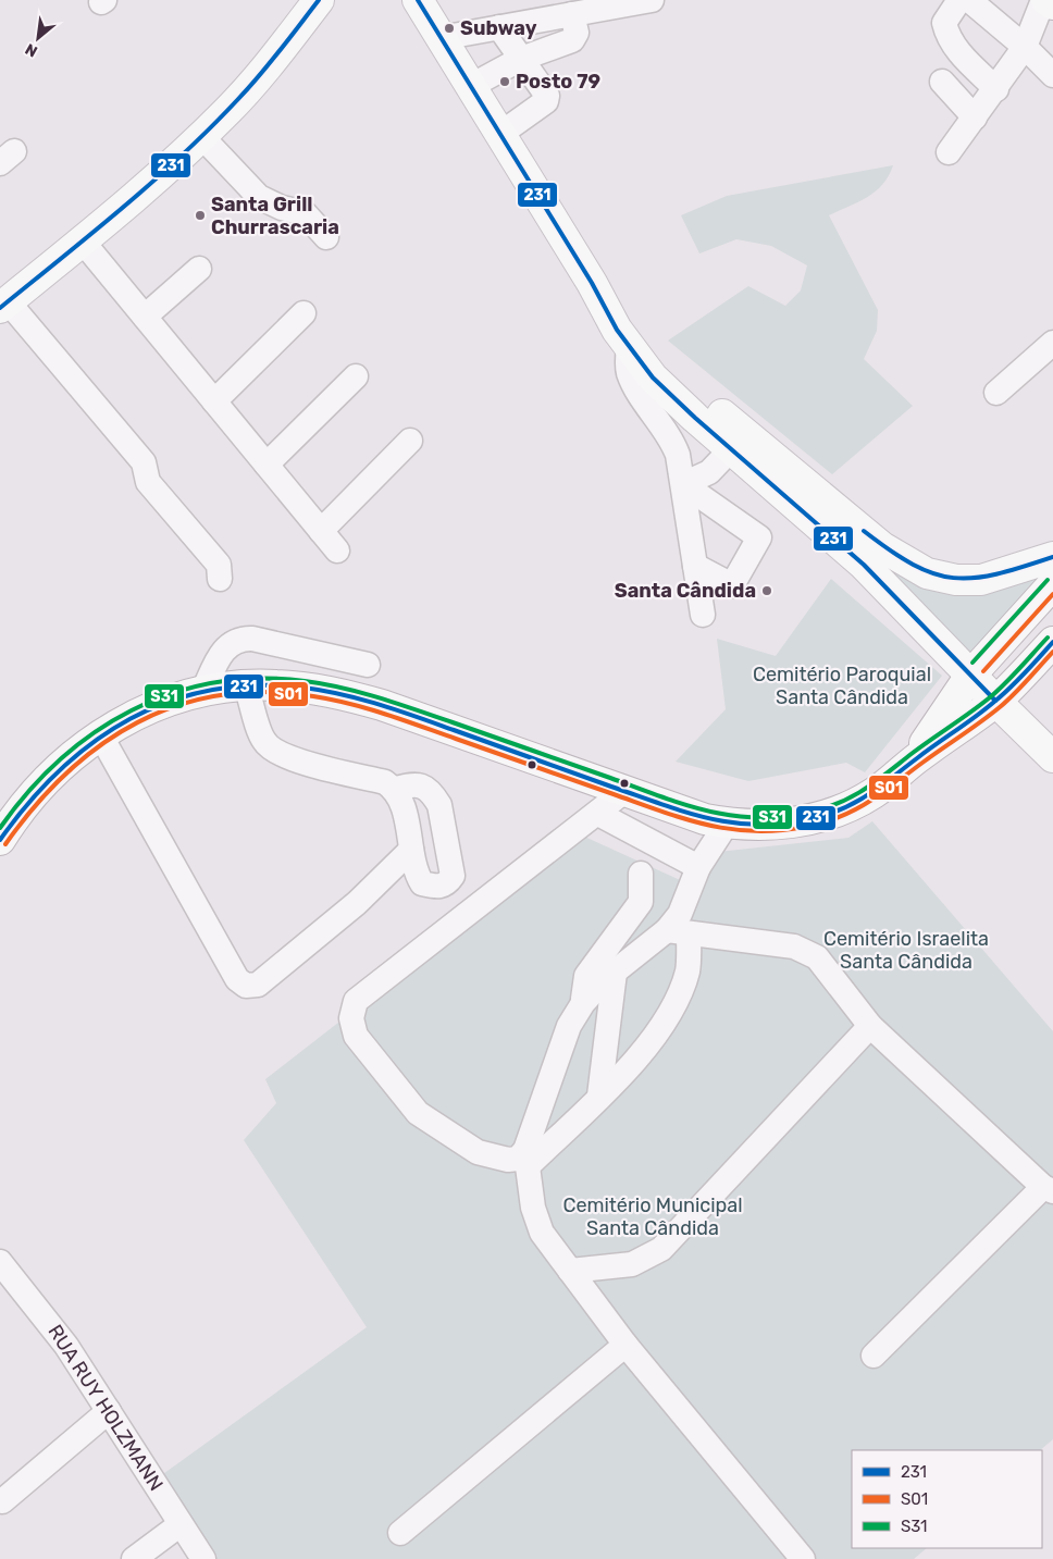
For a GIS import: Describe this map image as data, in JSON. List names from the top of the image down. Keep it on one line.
{"streets":{"street":["RUA RUY HOLZMANN"]},"parks":["Cemitério Paroquial Santa Cândida","Cemitério Israelita Santa Cândida","Cemitério Municipal Santa Cândida"],"places":["Subway","Posto 79","Santa Grill Churrascaria","Santa Cândida"],"lines":["transit line 231","transit line S31","transit line S01"],"legend":["231","S01","S31"],"north":"bottom left"}
